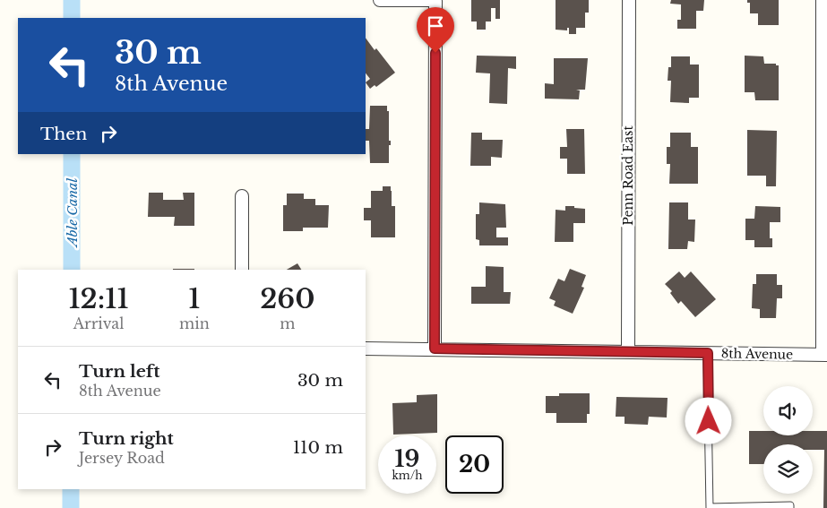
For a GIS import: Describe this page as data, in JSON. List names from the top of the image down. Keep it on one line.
{"streets":{"street":["Penn Road East","8th Avenue"]},"crossings":[["Penn Road East","8th Avenue"]],"water":["Able Canal"],"page":{"turn":["30 m","8th Avenue"],"then":"Then","eta":["12:11","Arrival","1","min","260","m"],"list":[{"name":"Turn left","note":"8th Avenue","value":"30 m"},{"name":"Turn right","note":"Jersey Road","value":"110 m"}],"speed":"19 km/h","limit":"20"}}
